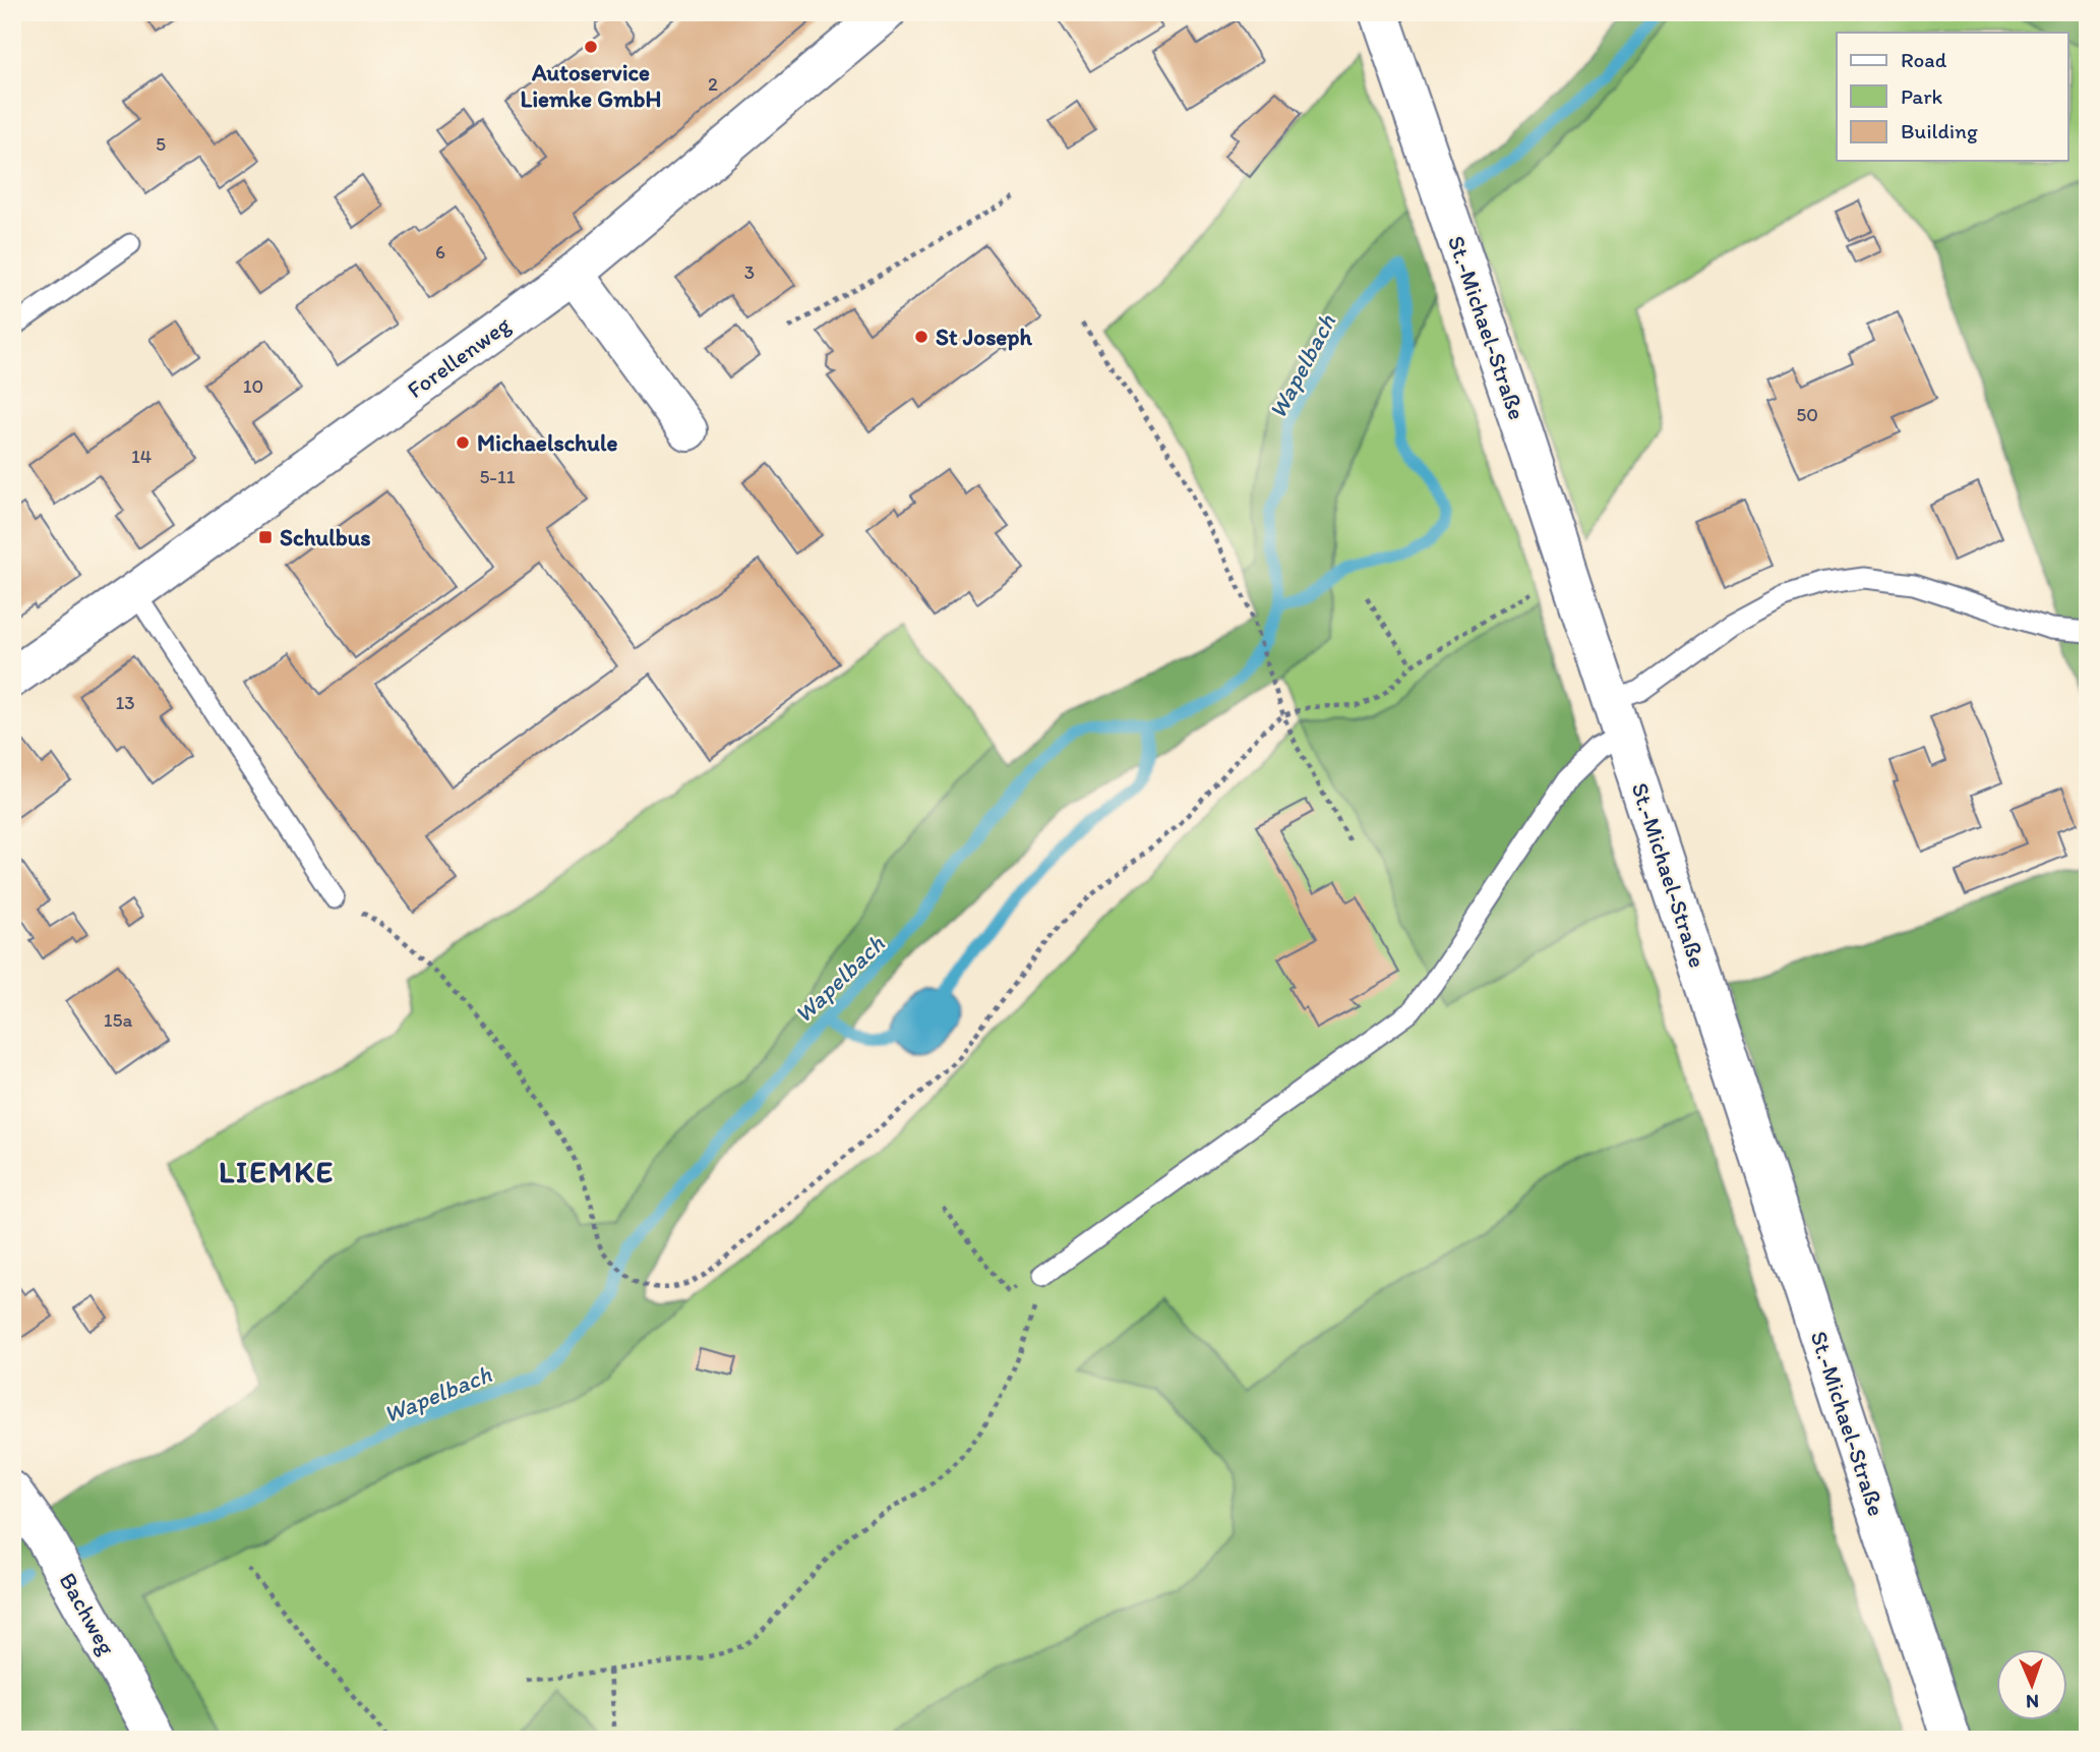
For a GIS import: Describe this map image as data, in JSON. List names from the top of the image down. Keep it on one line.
{"streets":{"street":["St.-Michael-Straße","Forellenweg","Bachweg"]},"districts":["LIEMKE"],"water":["Wapelbach"],"places":{"other":["Autoservice Liemke GmbH","St Joseph","Michaelschule"],"transit":["Schulbus"]},"house_numbers":["2","5","6","3","10","50","14","5-11","13","15a"],"legend":["Road","Park","Building"],"north":"bottom"}
